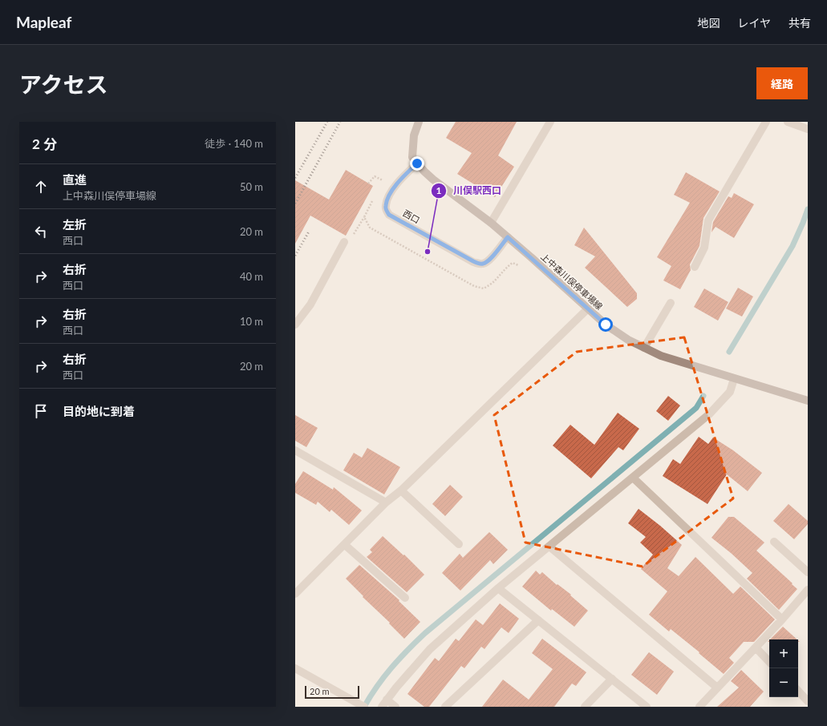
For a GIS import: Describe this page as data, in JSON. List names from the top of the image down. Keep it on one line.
{"streets":{"main road":["上中森川俣停車場線"],"street":["西口"]},"crossings":[["西口","上中森川俣停車場線"]],"places":["川俣駅西口"],"scale_bar":"20 m","page":{"header":"Mapleaf","nav":["地図","レイヤ","共有"],"title":"アクセス","buttons":"経路","heading":["2 分","徒歩 · 140 m"],"list":[["直進","上中森川俣停車場線","50 m"],["左折","西口","20 m"],["右折","西口","40 m"],["右折","西口","10 m"],["右折","西口","20 m"],"目的地に到着"],"map_buttons":["+","−"],"scale":"20 m"}}
